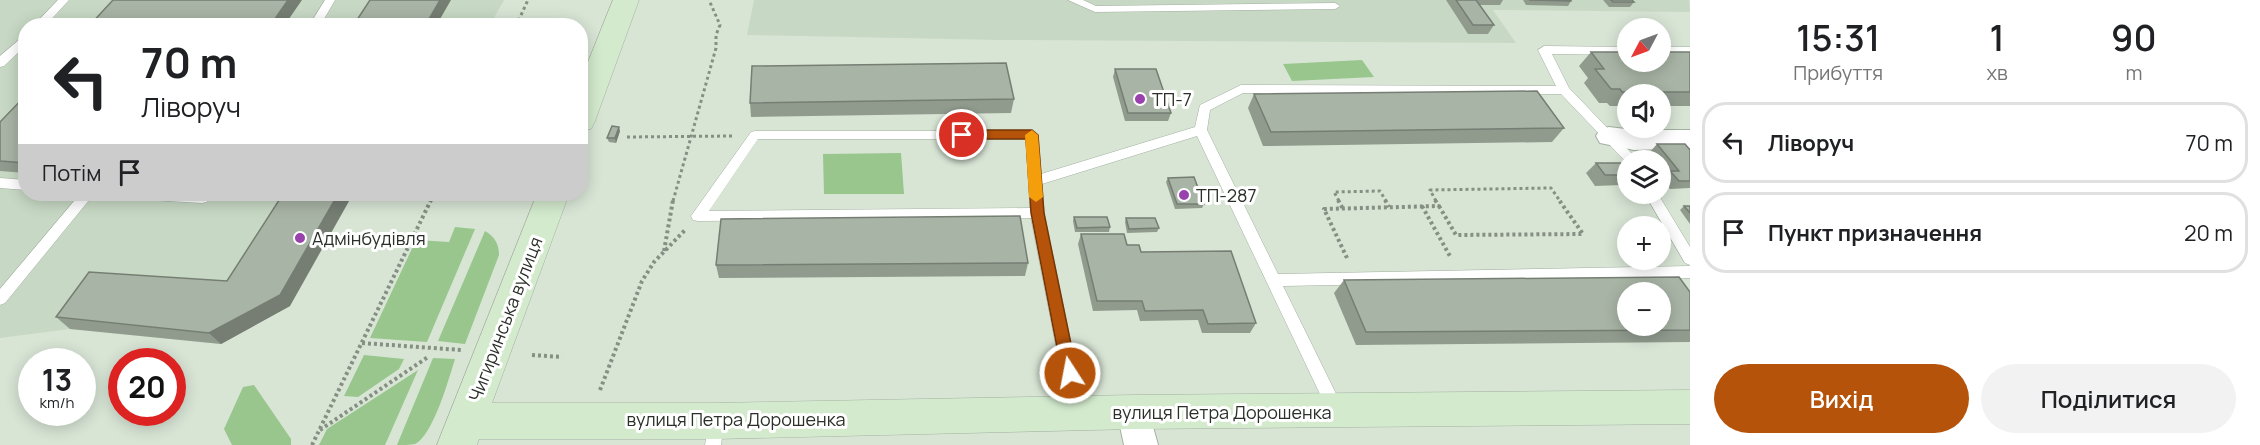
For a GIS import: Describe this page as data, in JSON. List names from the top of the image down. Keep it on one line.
{"streets":{"main road":["Чигиринська вулиця","вулиця Петра Дорошенка"]},"crossings":[["Чигиринська вулиця","вулиця Петра Дорошенка"]],"places":["ТП-7","ТП-287","Адмінбудівля"],"north":"bottom left","page":{"eta":["15:31","Прибуття","1","хв","90","m"],"map_buttons":["+","−"],"turn":["70 m","Ліворуч"],"list":[{"name":"Ліворуч","value":"70 m"},{"name":"Пункт призначення","value":"20 m"}],"then":"Потім","speed":"13 km/h","limit":"20","buttons":["Вихід","Поділитися"]}}
